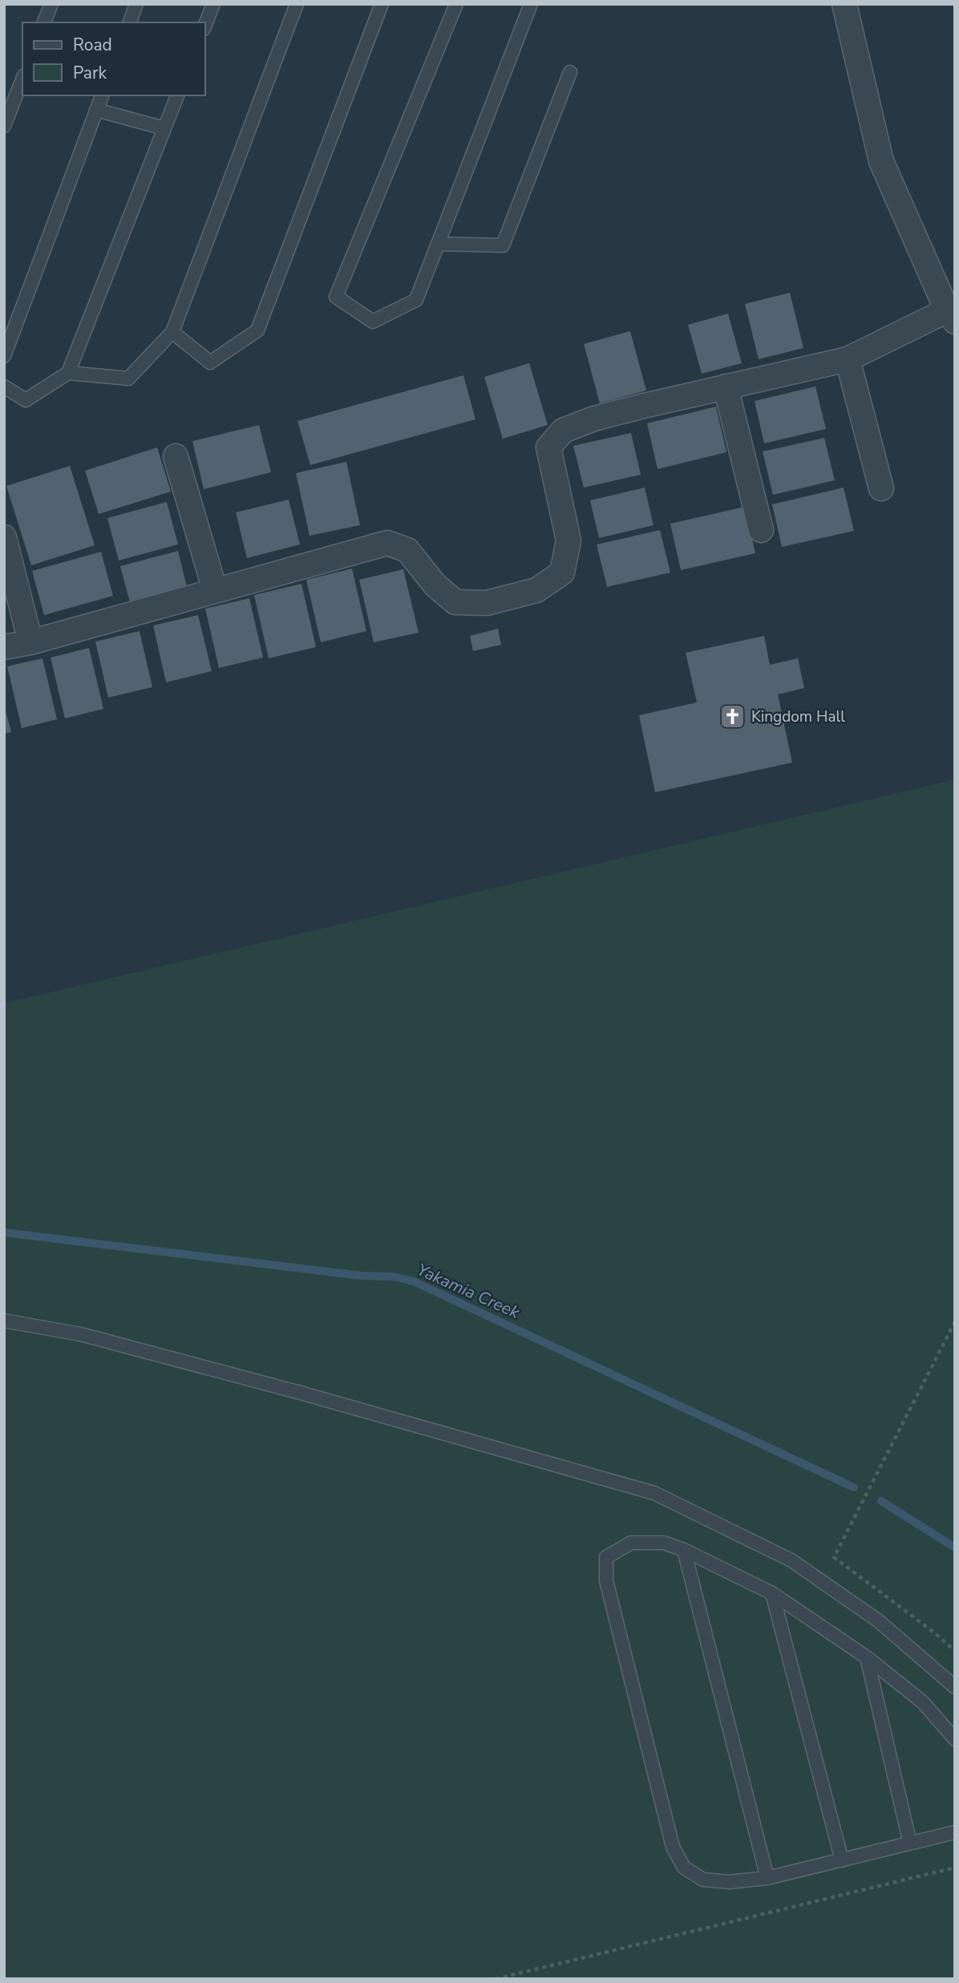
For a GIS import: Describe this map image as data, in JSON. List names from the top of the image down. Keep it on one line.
{"water":["Yakamia Creek"],"places":{"church":["Kingdom Hall"]},"legend":["Road","Park"]}
